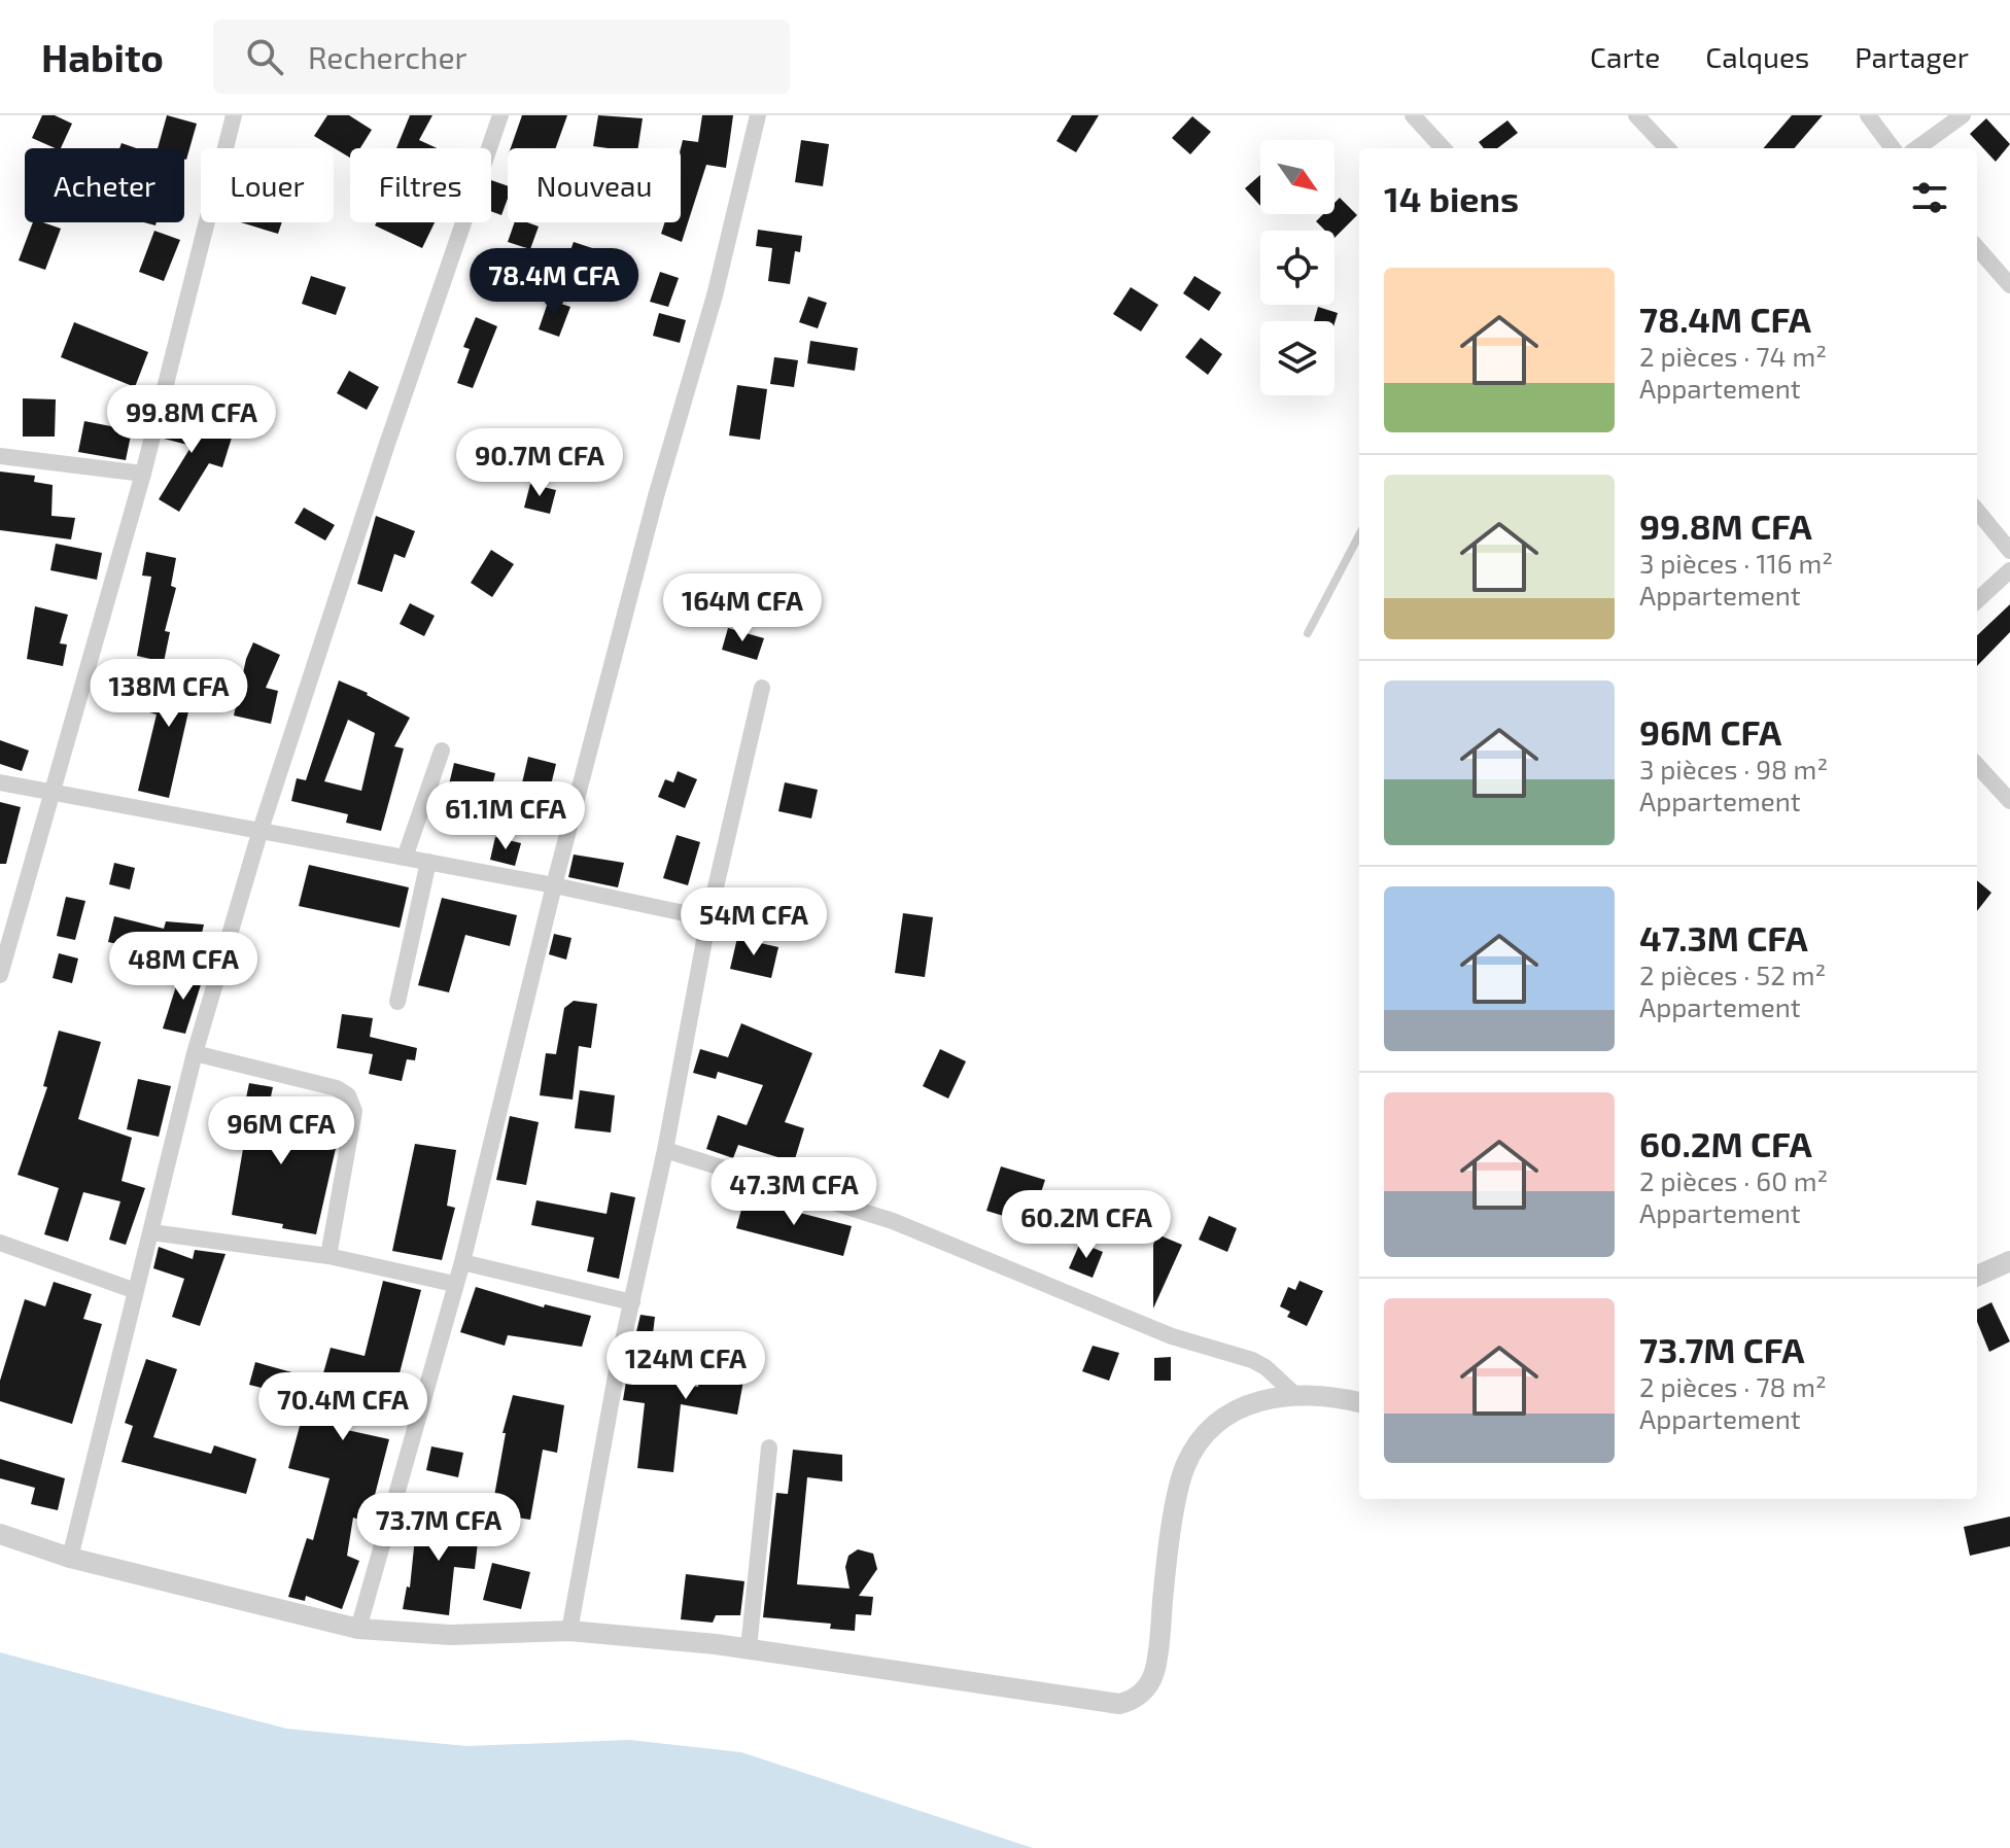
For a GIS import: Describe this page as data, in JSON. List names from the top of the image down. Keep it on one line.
{"north":"bottom right","page":{"header":"Habito","search":"Rechercher","nav":["Carte","Calques","Partager"],"chip":["Acheter","Louer","Filtres","Nouveau"],"heading":"14 biens","list":[{"name":"78.4M CFA","note":"2 pièces · 74 m² · Appartement"},{"name":"99.8M CFA","note":"3 pièces · 116 m² · Appartement"},{"name":"96M CFA","note":"3 pièces · 98 m² · Appartement"},{"name":"47.3M CFA","note":"2 pièces · 52 m² · Appartement"},{"name":"60.2M CFA","note":"2 pièces · 60 m² · Appartement"},{"name":"73.7M CFA","note":"2 pièces · 78 m² · Appartement"}],"price":["78.4M CFA","99.8M CFA","90.7M CFA","164M CFA","138M CFA","61.1M CFA","54M CFA","48M CFA","96M CFA","47.3M CFA","60.2M CFA","124M CFA","70.4M CFA","73.7M CFA"]}}
